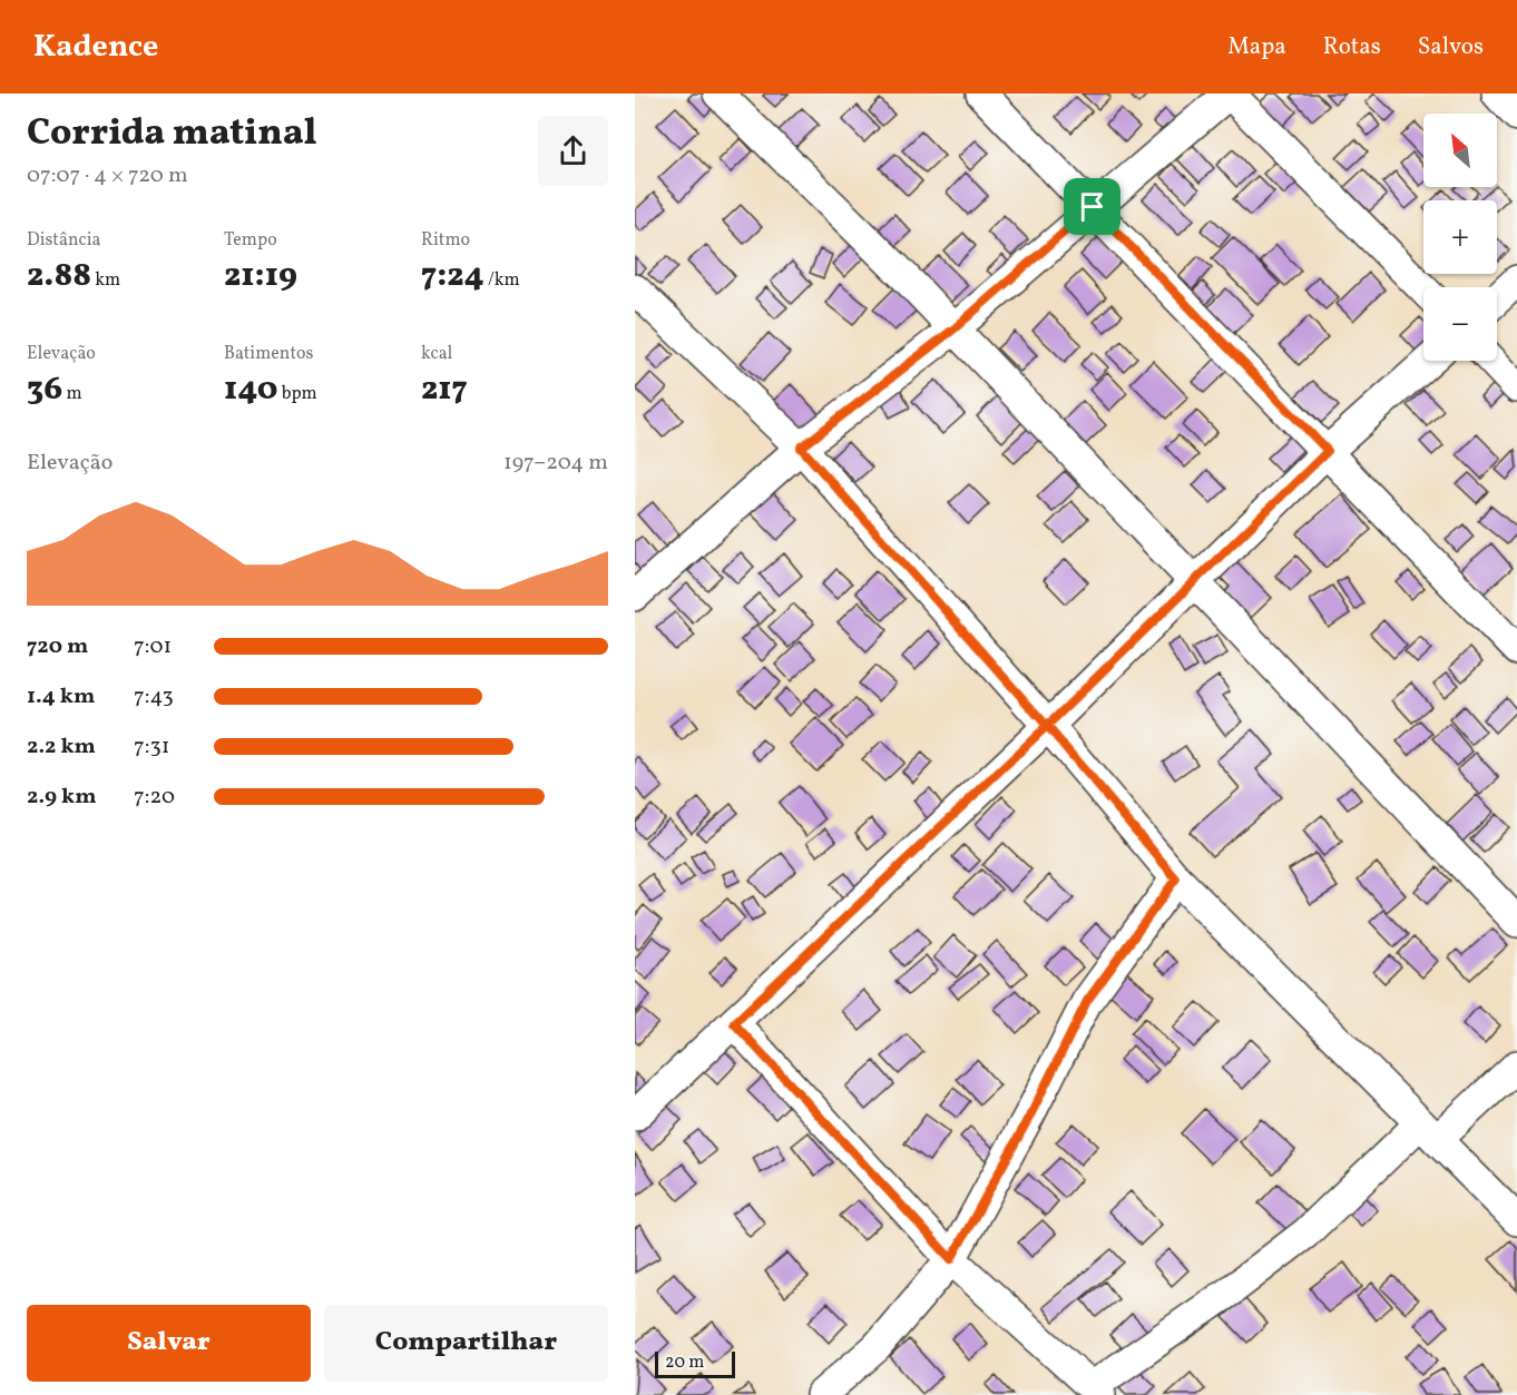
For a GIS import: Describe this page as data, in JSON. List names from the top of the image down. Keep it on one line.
{"scale_bar":"20 m","north":"top left","page":{"header":"Kadence","nav":["Mapa","Rotas","Salvos"],"heading":["Corrida matinal","07:07 · 4 × 720 m"],"map_buttons":["+","−"],"stats":[["Distância","2.88 km"],["Tempo","21:19"],["Ritmo","7:24 /km"],["Elevação","36 m"],["Batimentos","140 bpm"],["kcal","217"]],"chart":["Elevação","197–204 m"],"list":[{"name":"720 m","note":"7:01"},{"name":"1.4 km","note":"7:43"},{"name":"2.2 km","note":"7:31"},{"name":"2.9 km","note":"7:20"}],"buttons":["Salvar","Compartilhar"],"scale":"20 m"}}
